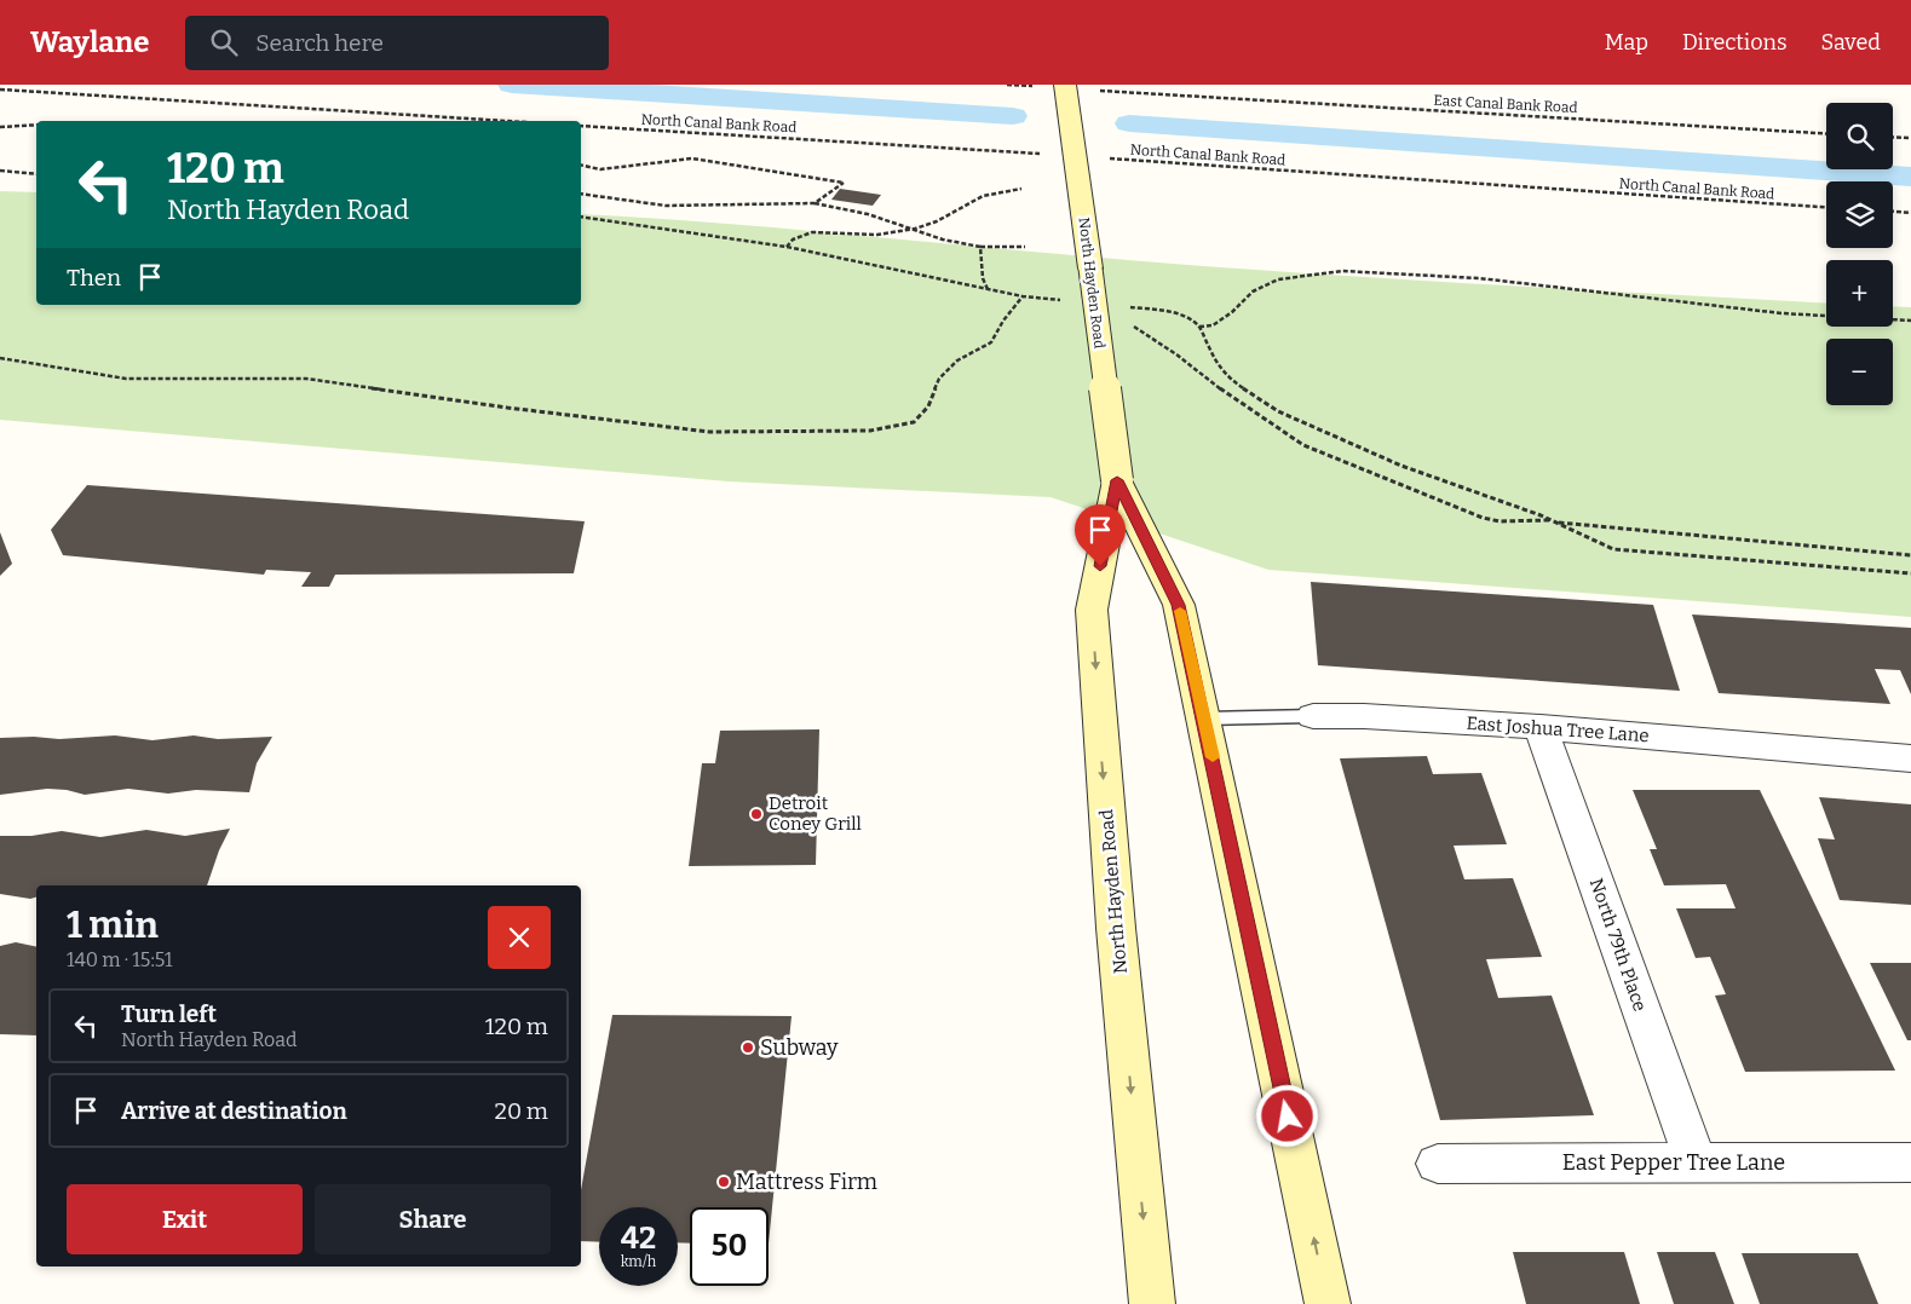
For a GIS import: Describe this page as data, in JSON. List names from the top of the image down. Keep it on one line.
{"streets":{"main road":["North Hayden Road"],"street":["East Joshua Tree Lane","North 79th Place","East Pepper Tree Lane"],"path":["East Canal Bank Road","North Canal Bank Road"]},"crossings":[["East Canal Bank Road","North Hayden Road"],["North Canal Bank Road","North Hayden Road"],["North Hayden Road","East Joshua Tree Lane"],["East Joshua Tree Lane","North 79th Place"],["North 79th Place","East Pepper Tree Lane"]],"places":["Detroit Coney Grill","Subway","Mattress Firm"],"page":{"header":"Waylane","search":"Search here","nav":["Map","Directions","Saved"],"map_buttons":["+","−"],"turn":["120 m","North Hayden Road"],"then":"Then","heading":["1 min","140 m · 15:51"],"list":[{"name":"Turn left","note":"North Hayden Road","value":"120 m"},{"name":"Arrive at destination","value":"20 m"}],"buttons":["Exit","Share"],"speed":"42 km/h","limit":"50"}}
